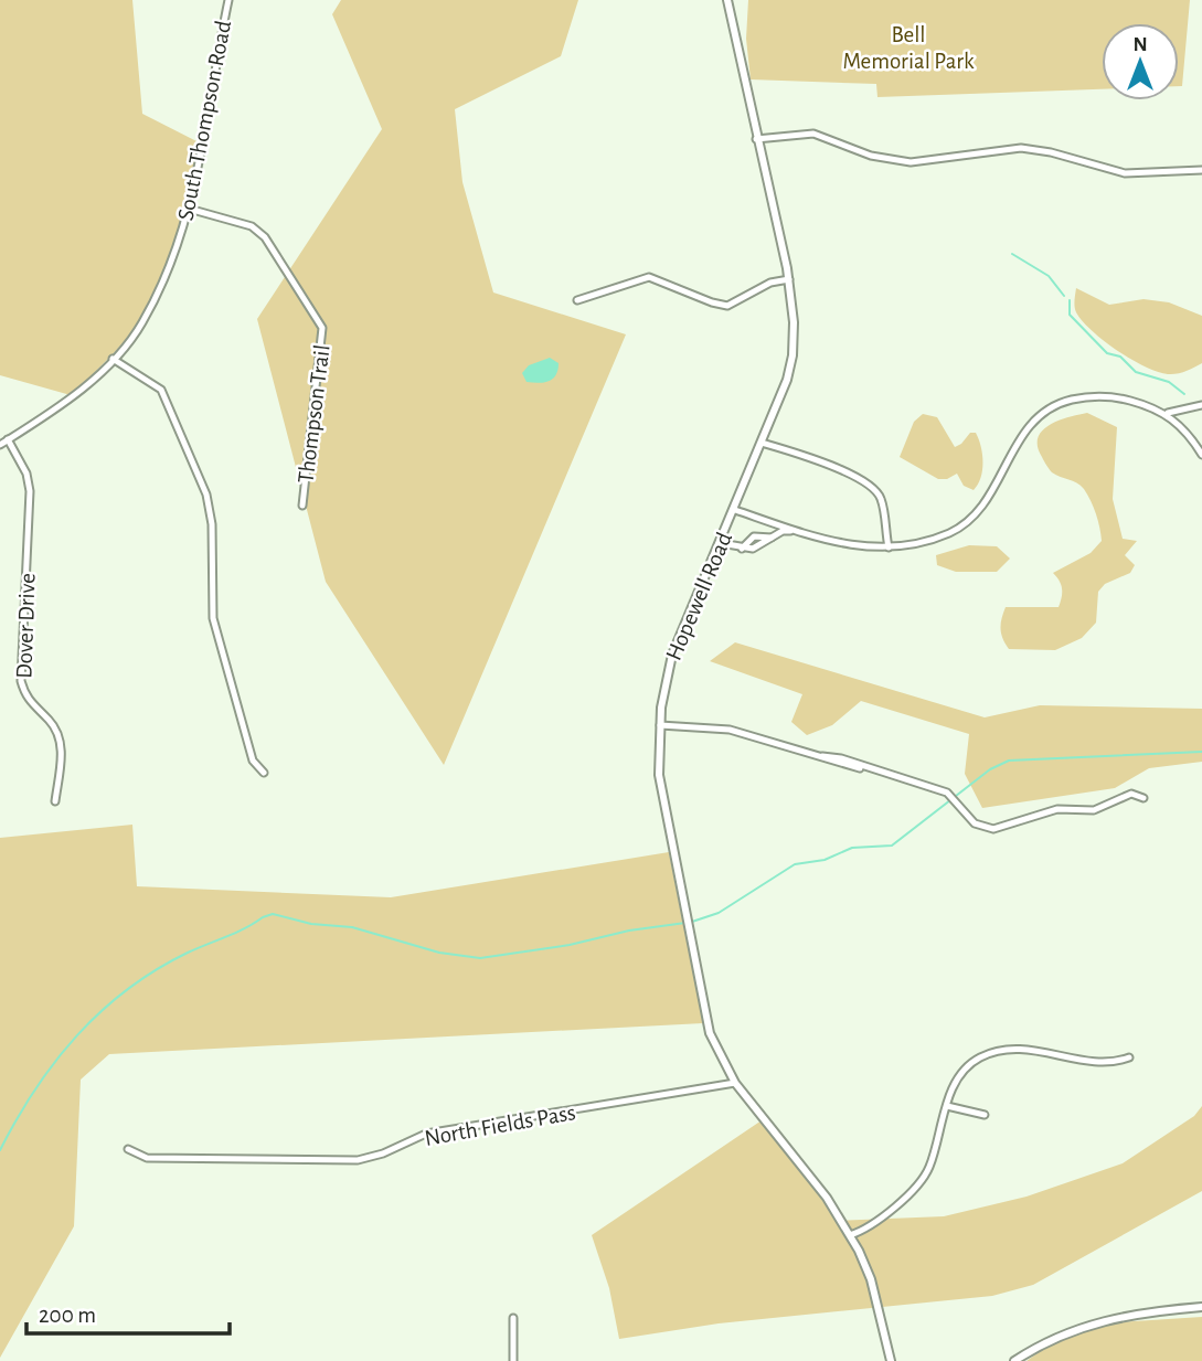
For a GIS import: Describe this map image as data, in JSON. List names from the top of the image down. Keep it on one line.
{"streets":{"street":["South Thompson Road","Thompson Trail","Hopewell Road","Dover Drive","North Fields Pass"]},"crossings":[["South Thompson Road","Thompson Trail"],["South Thompson Road","Dover Drive"],["Hopewell Road","North Fields Pass"]],"parks":["Bell Memorial Park"],"scale_bar":"200 m","north":"top"}
